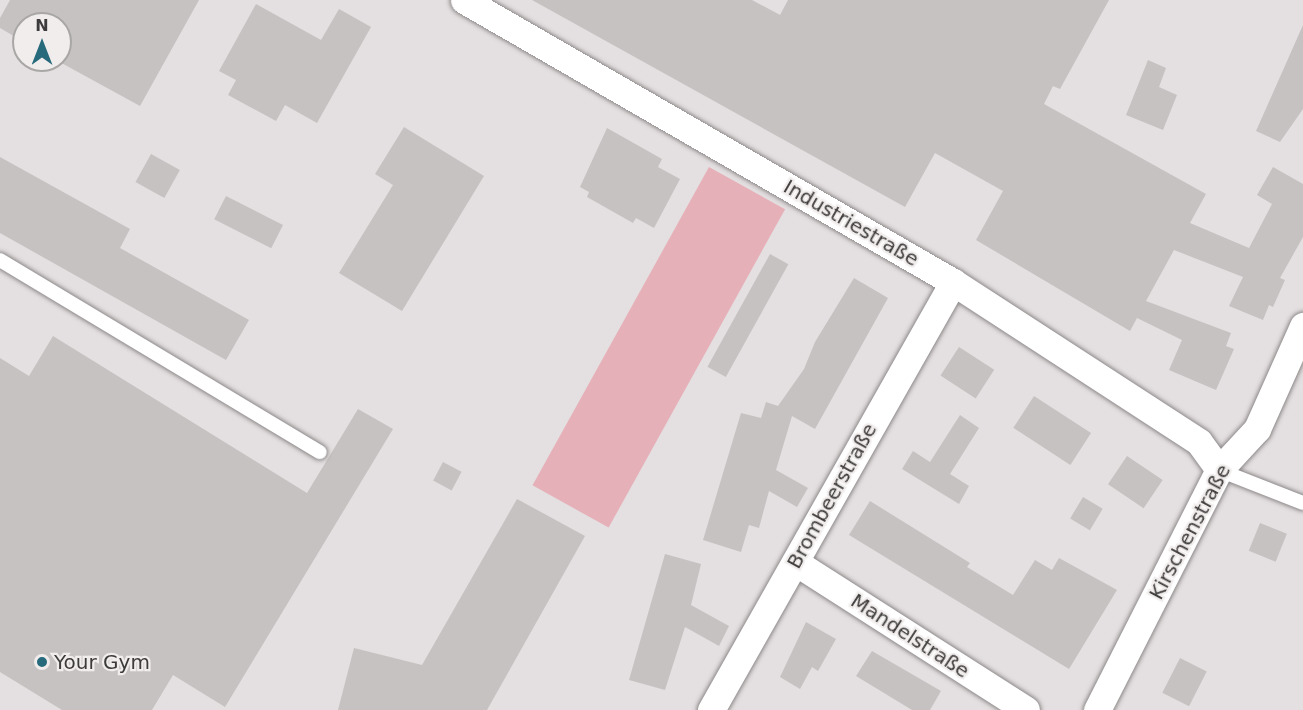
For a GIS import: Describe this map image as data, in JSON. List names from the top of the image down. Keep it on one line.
{"streets":{"street":["Industriestraße","Brombeerstraße","Kirschenstraße","Mandelstraße"]},"crossings":[["Industriestraße","Brombeerstraße"],["Industriestraße","Kirschenstraße"],["Brombeerstraße","Mandelstraße"]],"places":["Your Gym"],"north":"top"}
